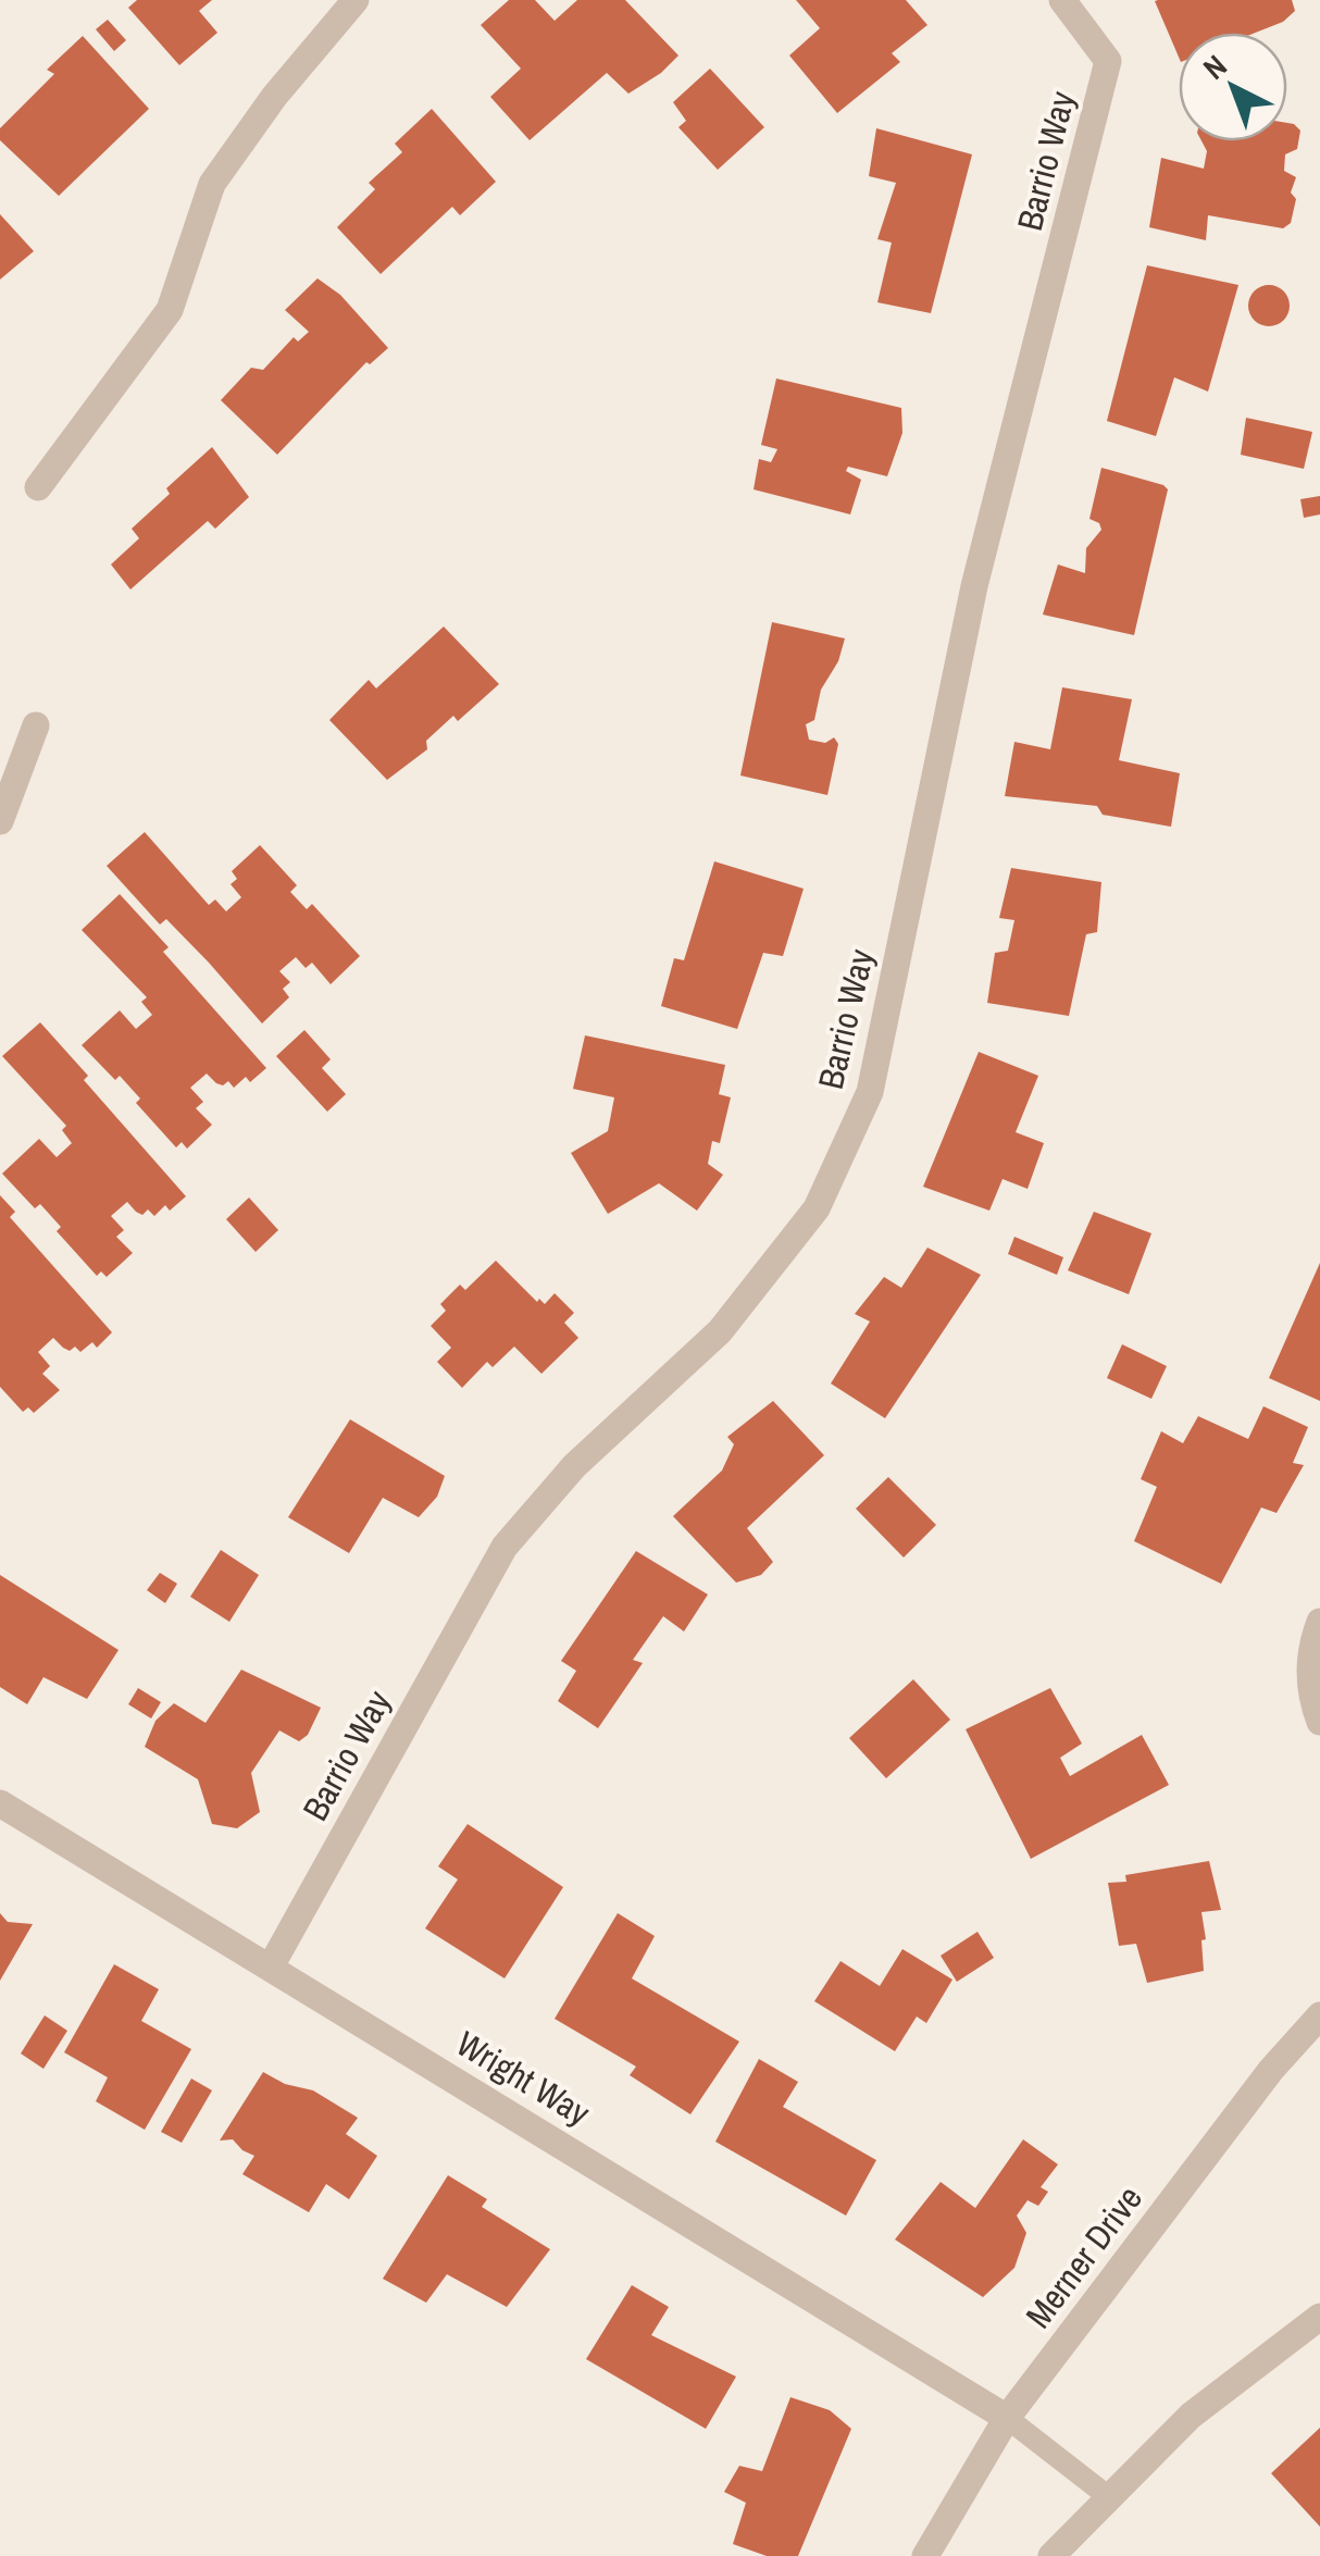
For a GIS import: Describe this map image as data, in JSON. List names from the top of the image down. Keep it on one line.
{"streets":{"street":["Barrio Way","Wright Way","Merner Drive"]},"crossings":[["Barrio Way","Wright Way"],["Wright Way","Merner Drive"]],"north":"top left"}
